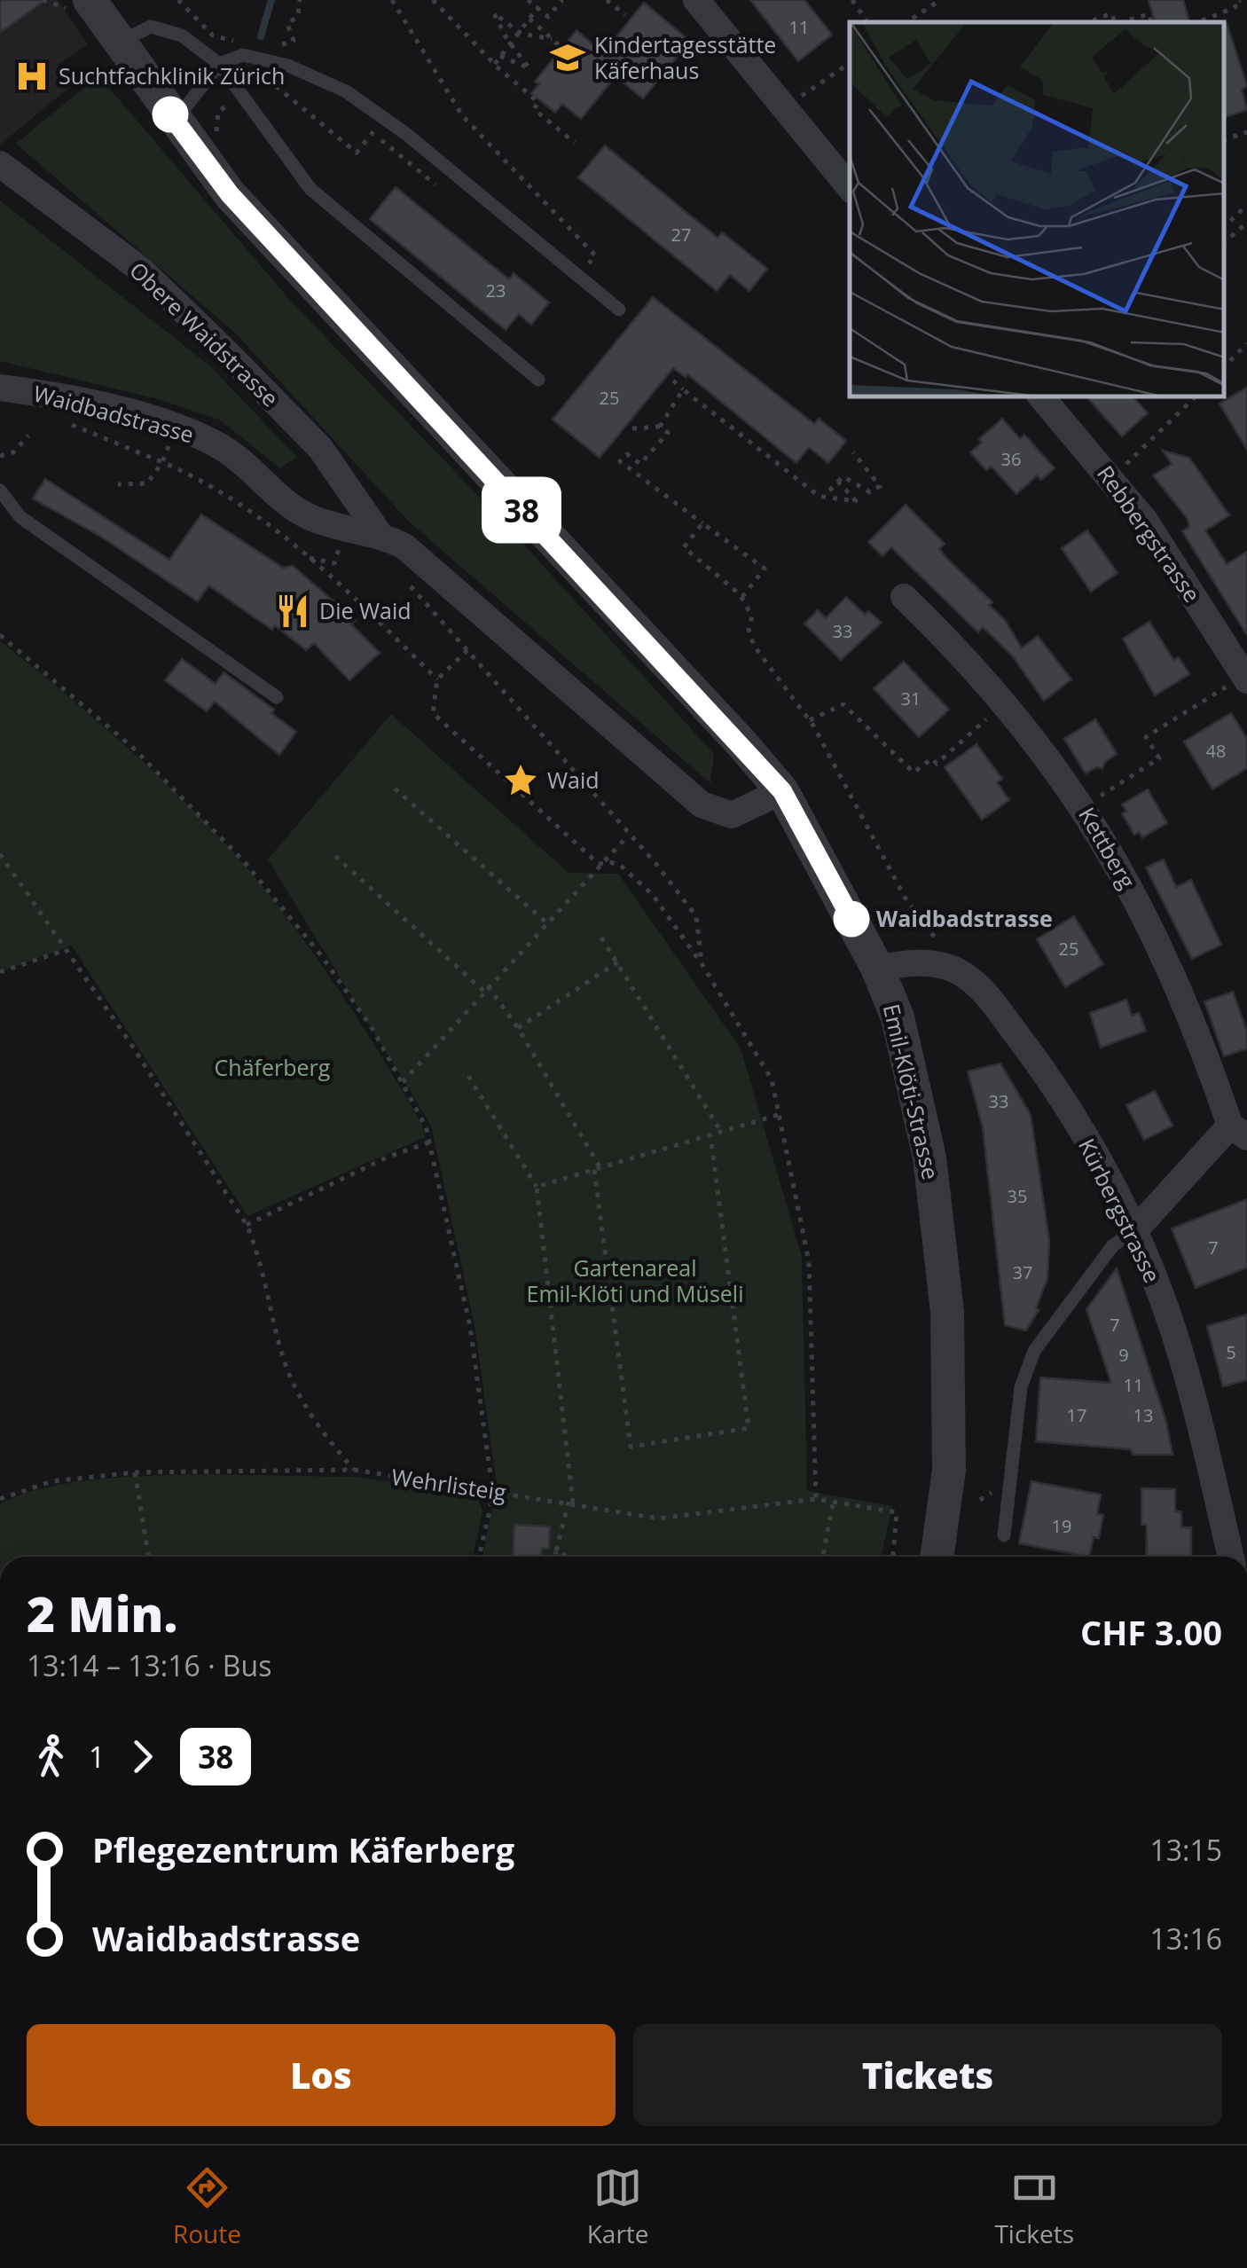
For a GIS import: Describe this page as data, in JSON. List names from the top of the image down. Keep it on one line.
{"streets":{"street":["Obere Waidstrasse","Waidbadstrasse","Rebbergstrasse","Kettberg","Emil-Klöti-Strasse","Kürbergstrasse"],"path":["Wehrlisteig"]},"crossings":[["Obere Waidstrasse","Waidbadstrasse"],["Waidbadstrasse","Emil-Klöti-Strasse"],["Emil-Klöti-Strasse","Kürbergstrasse"]],"parks":["Chäferberg","Gartenareal Emil-Klöti und Müseli"],"places":{"school or university":["Kindertagesstätte Käferhaus"],"hospital":["Suchtfachklinik Zürich"],"restaurant":["Die Waid"],"place":["Waid"],"other":["Waidbadstrasse"]},"lines":["bus line 38"],"house_numbers":["11","27","23","25","36","33","31","48","25","33","35","7","37","7","5","9","11","17","13","19"],"page":{"on_map":"38","heading":["2 Min.","13:14 – 13:16 · Bus","CHF 3.00"],"legs":["1","38"],"list":[{"name":"Pflegezentrum Käferberg","value":"13:15"},{"name":"Waidbadstrasse","value":"13:16"}],"buttons":["Los","Tickets"],"tabs":["Route","Karte","Tickets"]}}
